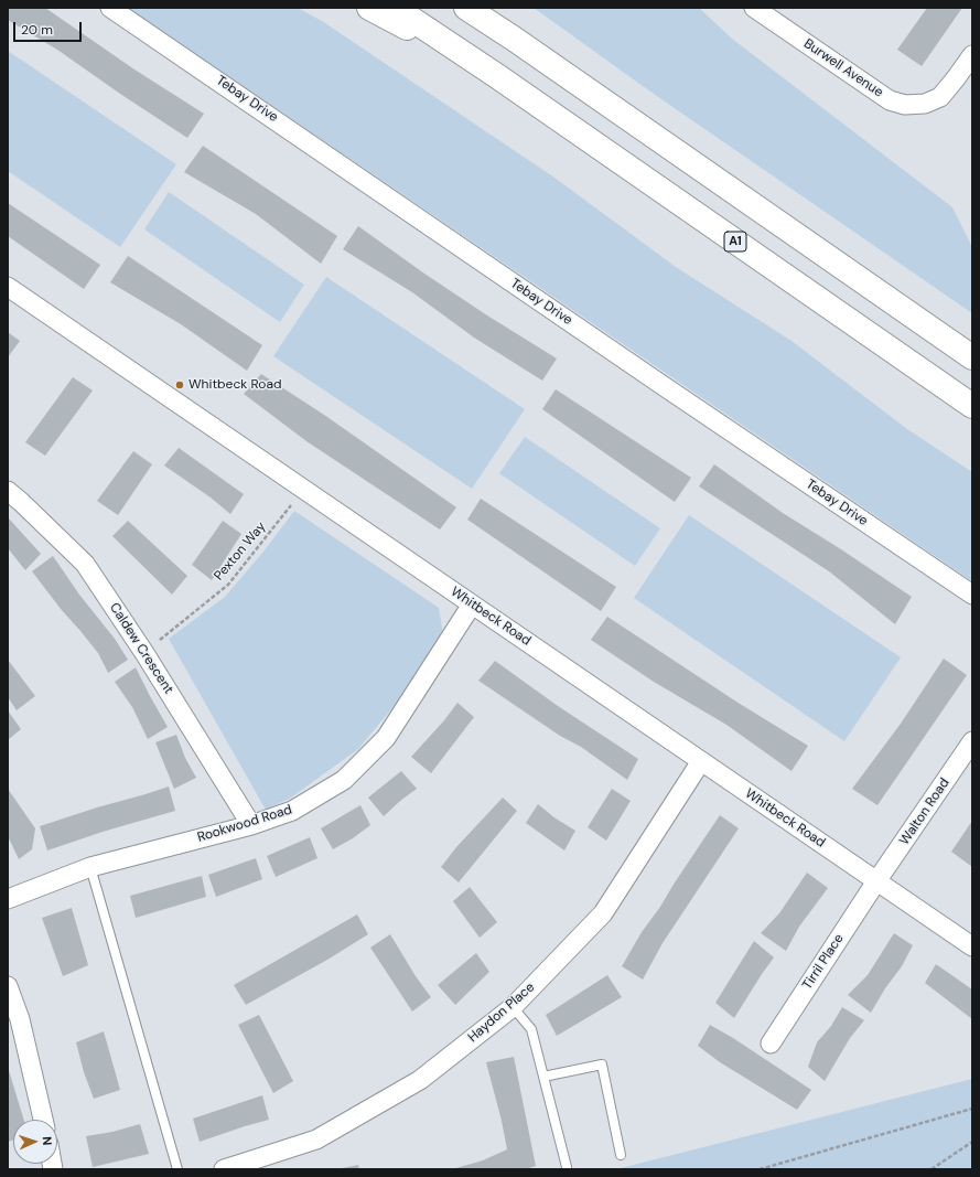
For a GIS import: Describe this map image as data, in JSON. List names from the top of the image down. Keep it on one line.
{"streets":{"highway":["A1"],"street":["Burwell Avenue","Tebay Drive","Whitbeck Road","Caldew Crescent","Walton Road","Rookwood Road","Tirril Place","Haydon Place"],"path":["Pexton Way"]},"crossings":[["Pexton Way","Whitbeck Road"],["Pexton Way","Caldew Crescent"],["Whitbeck Road","Walton Road"],["Whitbeck Road","Rookwood Road"],["Whitbeck Road","Tirril Place"],["Whitbeck Road","Haydon Place"],["Caldew Crescent","Rookwood Road"],["Walton Road","Tirril Place"]],"places":["Whitbeck Road"],"scale_bar":"20 m","north":"right"}
